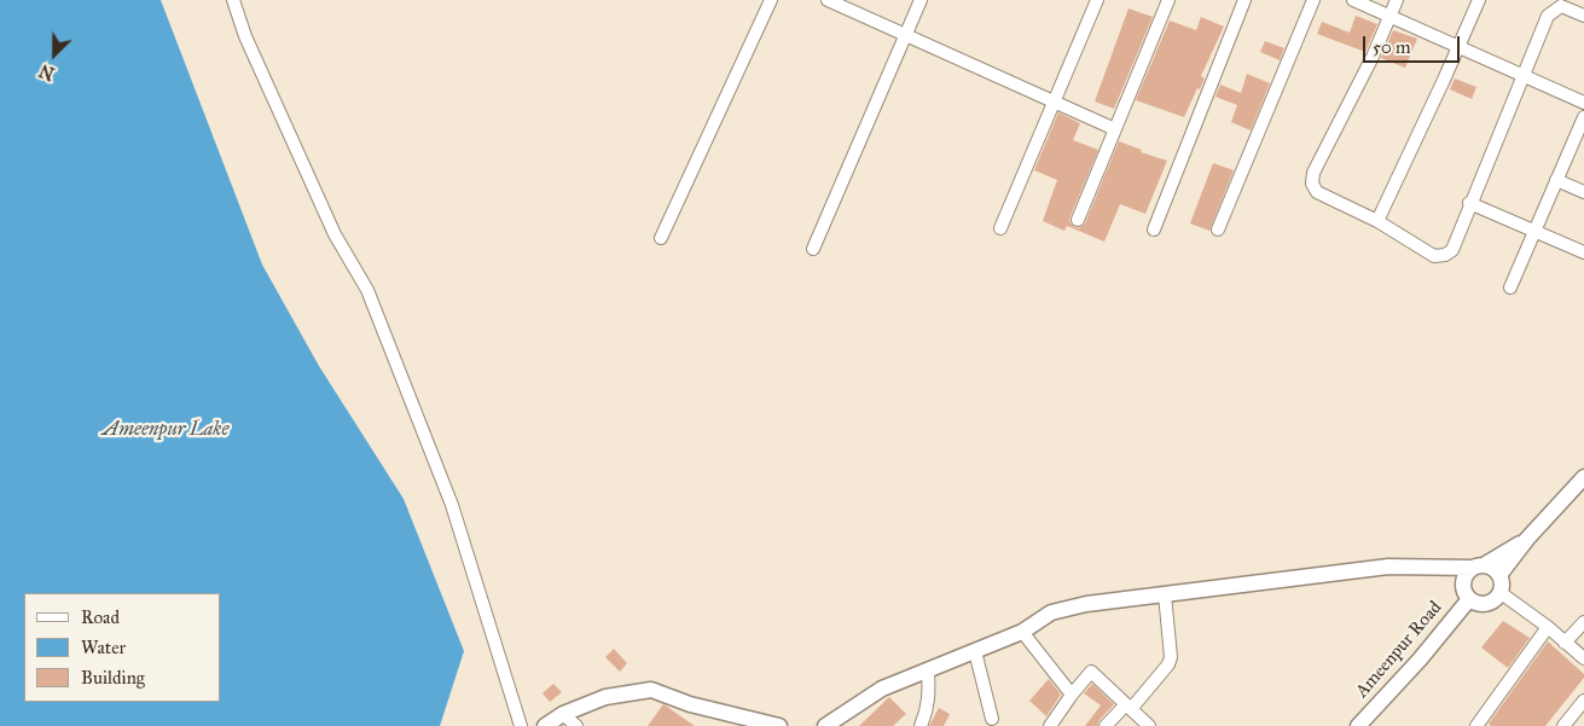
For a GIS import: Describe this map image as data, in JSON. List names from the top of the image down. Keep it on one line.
{"streets":{"street":["Ameenpur Road"]},"water":["Ameenpur Lake"],"legend":["Road","Water","Building"],"scale_bar":"50 m","north":"bottom left"}
